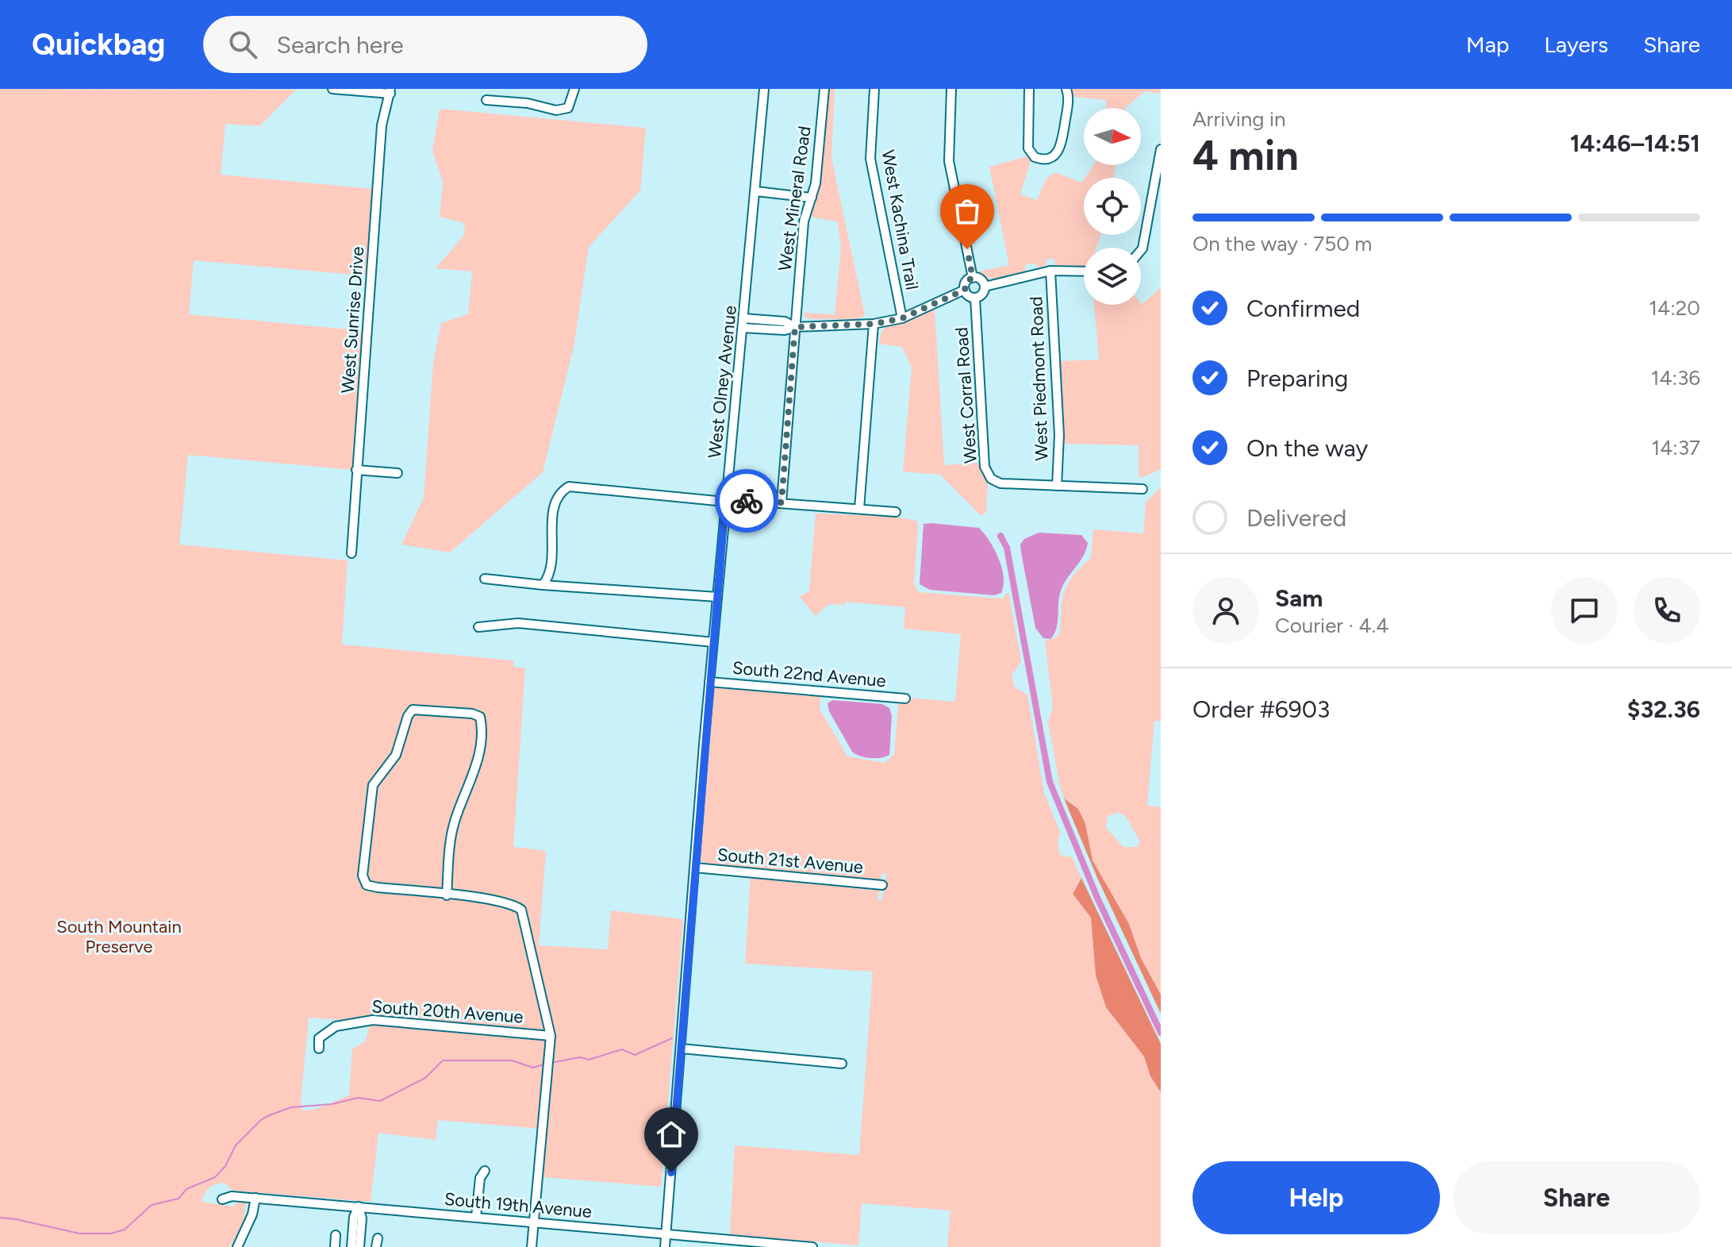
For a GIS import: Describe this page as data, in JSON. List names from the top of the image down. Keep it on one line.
{"streets":{"street":["West Mineral Road","West Kachina Trail","West Sunrise Drive","West Piedmont Road","West Olney Avenue","West Corral Road","South 22nd Avenue","South 21st Avenue","South 20th Avenue","South 19th Avenue"]},"crossings":[["West Piedmont Road","West Corral Road"],["West Olney Avenue","South 22nd Avenue"],["West Olney Avenue","South 21st Avenue"],["West Olney Avenue","South 19th Avenue"]],"parks":["South Mountain Preserve"],"north":"right","page":{"header":"Quickbag","search":"Search here","nav":["Map","Layers","Share"],"heading":["4 min","Arriving in","14:46–14:51"],"panel":["Sam","Courier · 4.4","Order #6903","$32.36"],"bar":"On the way · 750 m","list":[["Confirmed","14:20"],["Preparing","14:36"],["On the way","14:37"],"Delivered"],"buttons":["Help","Share"]}}
